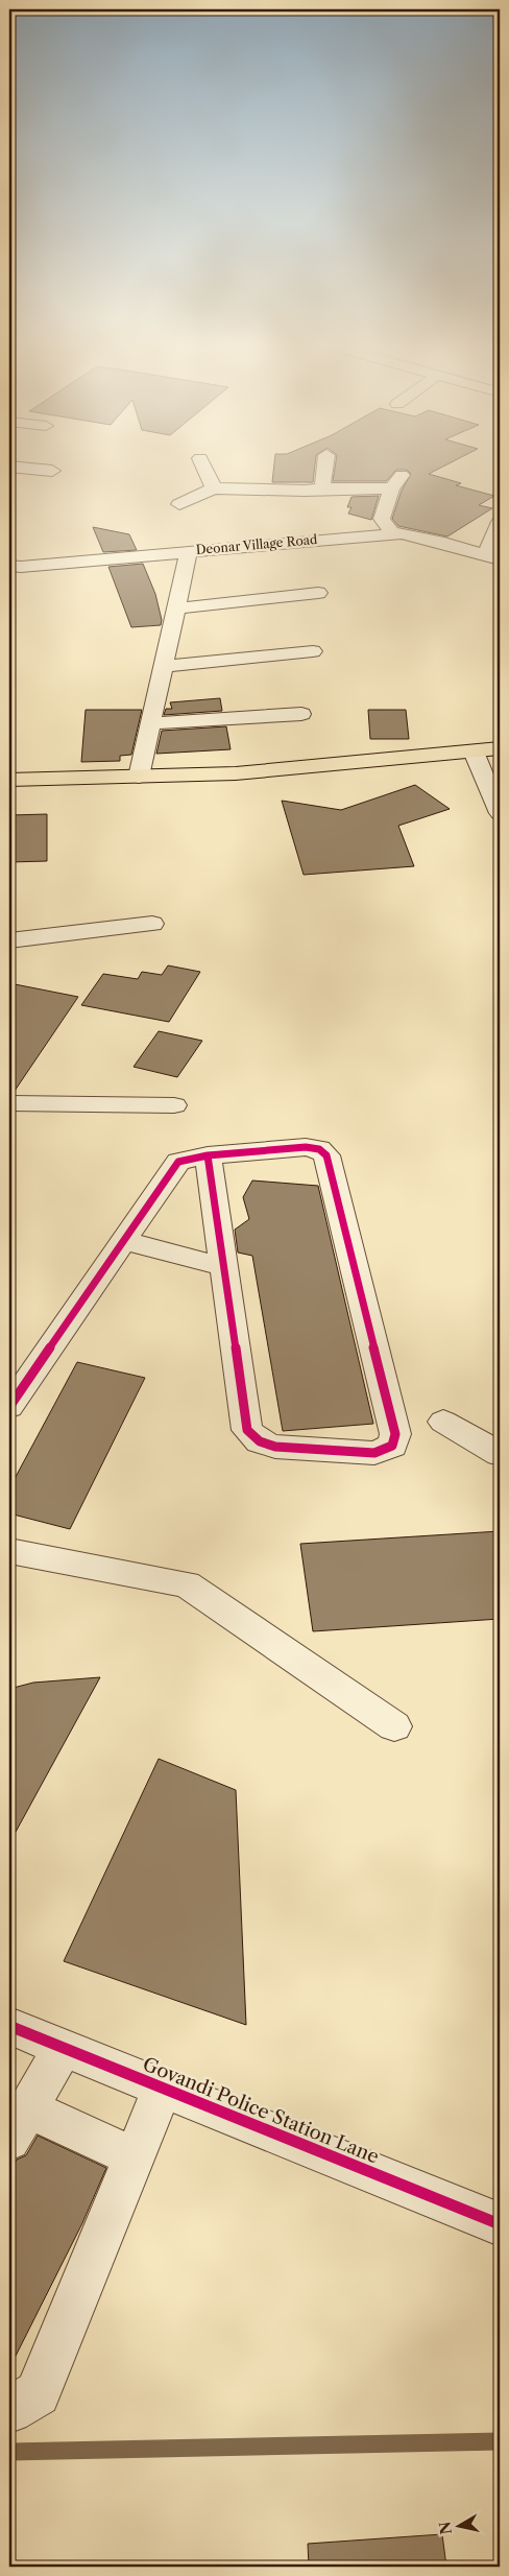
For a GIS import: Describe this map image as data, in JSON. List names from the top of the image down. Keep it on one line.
{"streets":{"street":["Deonar Village Road","Govandi Police Station Lane"]},"north":"left"}
